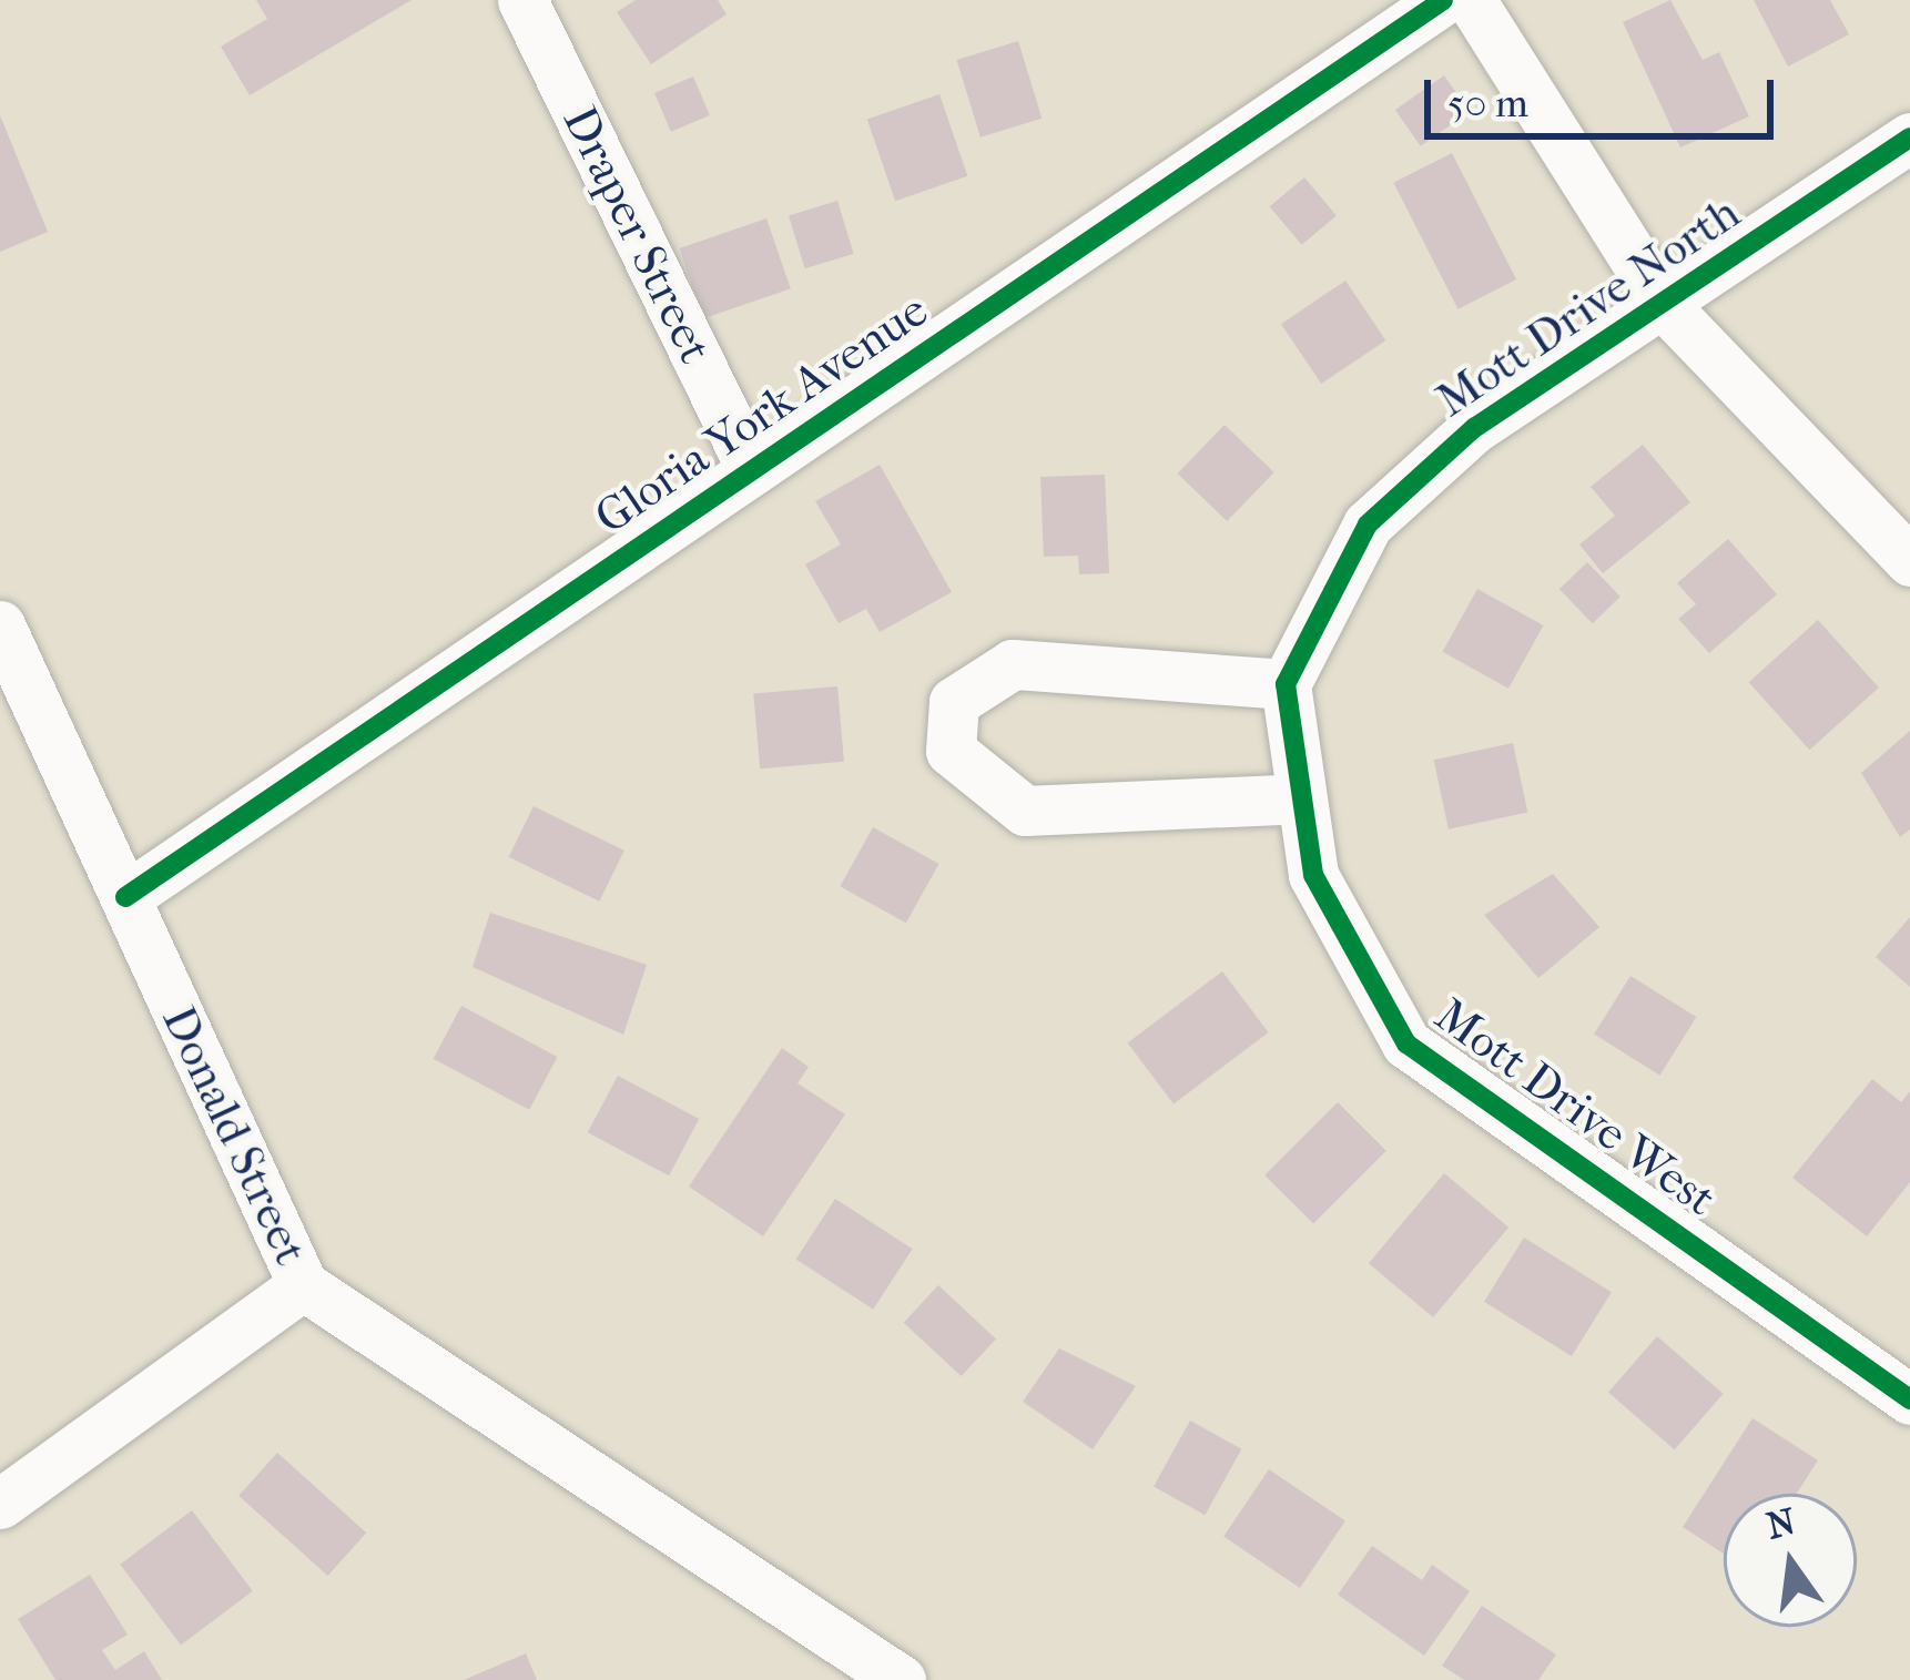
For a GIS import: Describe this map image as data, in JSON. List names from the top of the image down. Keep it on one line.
{"streets":{"street":["Draper Street","Mott Drive North","Gloria York Avenue","Mott Drive West","Donald Street"]},"crossings":[["Draper Street","Gloria York Avenue"],["Gloria York Avenue","Donald Street"]],"scale_bar":"50 m","north":"top"}
